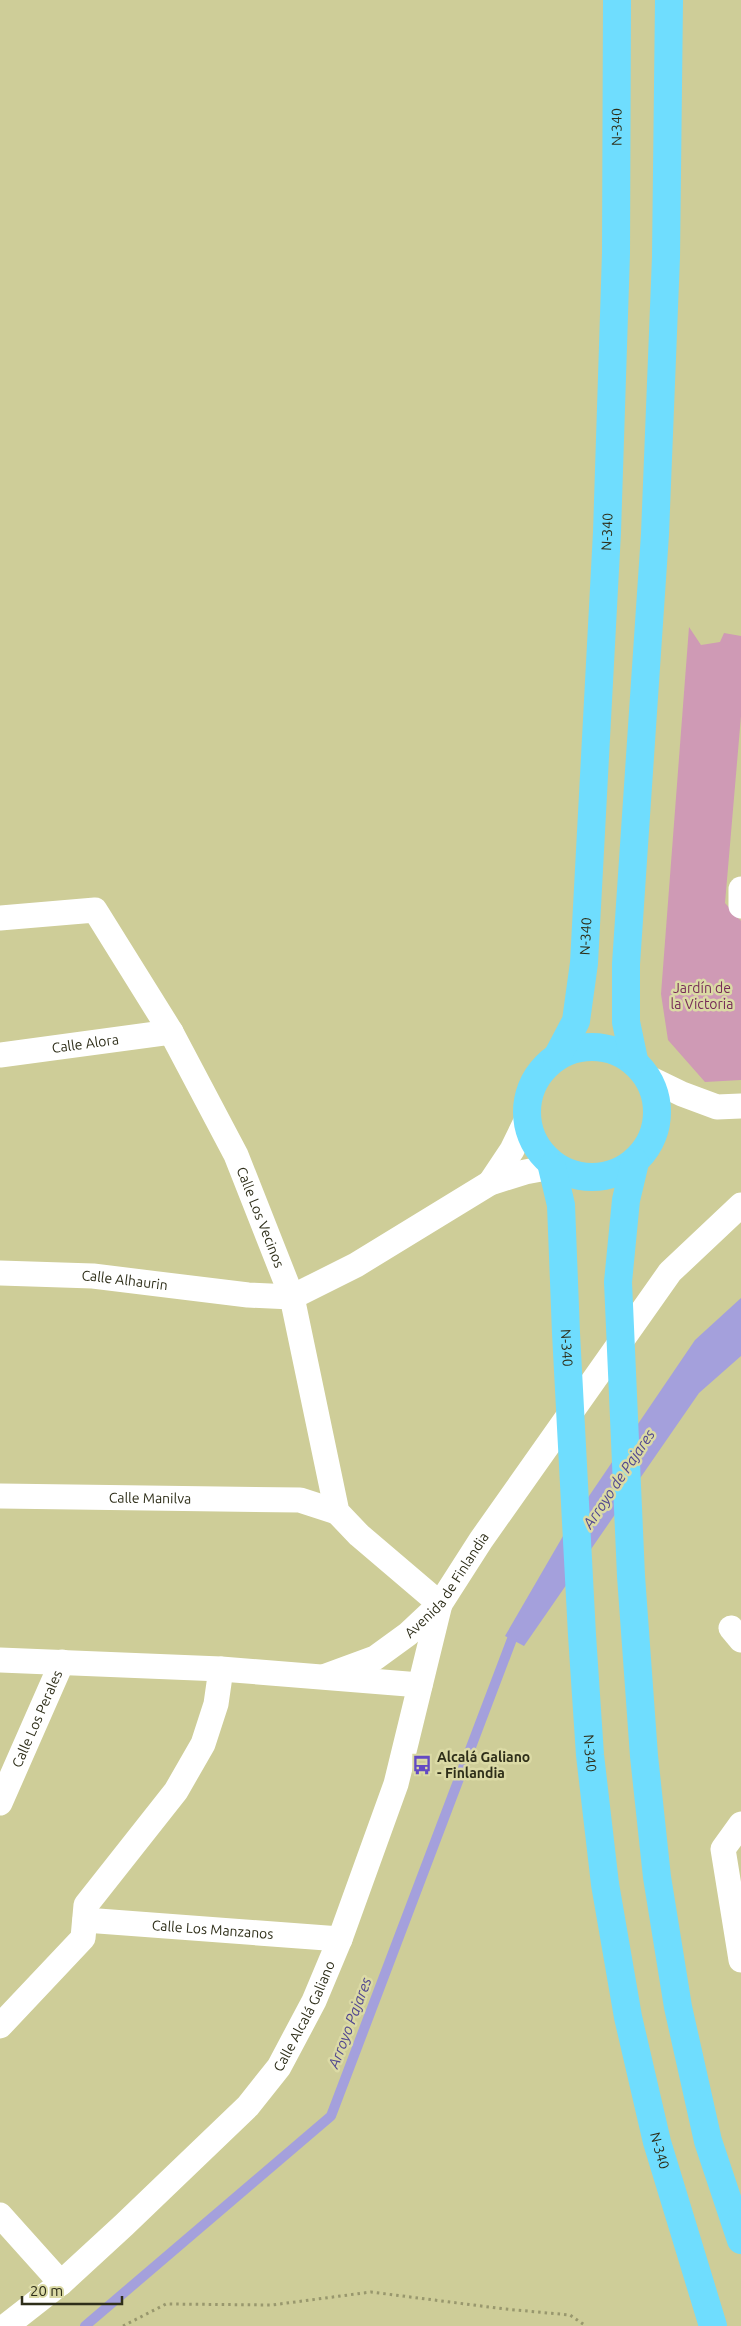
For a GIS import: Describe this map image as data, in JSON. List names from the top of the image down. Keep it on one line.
{"streets":{"main road":["N-340"],"street":["Calle Alora","Calle Los Vecinos","Calle Alhaurin","Calle Manilva","Avenida de Finlandia","Calle Los Perales","Calle Los Manzanos","Calle Alcalá Galiano"]},"crossings":[["Calle Alora","Calle Los Vecinos"],["Calle Los Vecinos","Calle Alhaurin"],["Calle Los Vecinos","Calle Manilva"],["Avenida de Finlandia","Calle Los Perales"],["Avenida de Finlandia","Calle Alcalá Galiano"],["Calle Los Manzanos","Calle Alcalá Galiano"]],"water":["Arroyo de Pajares","Arroyo Pajares"],"parks":["Jardín de la Victoria"],"places":{"bus stop":["Alcalá Galiano - Finlandia"]},"scale_bar":"20 m"}
